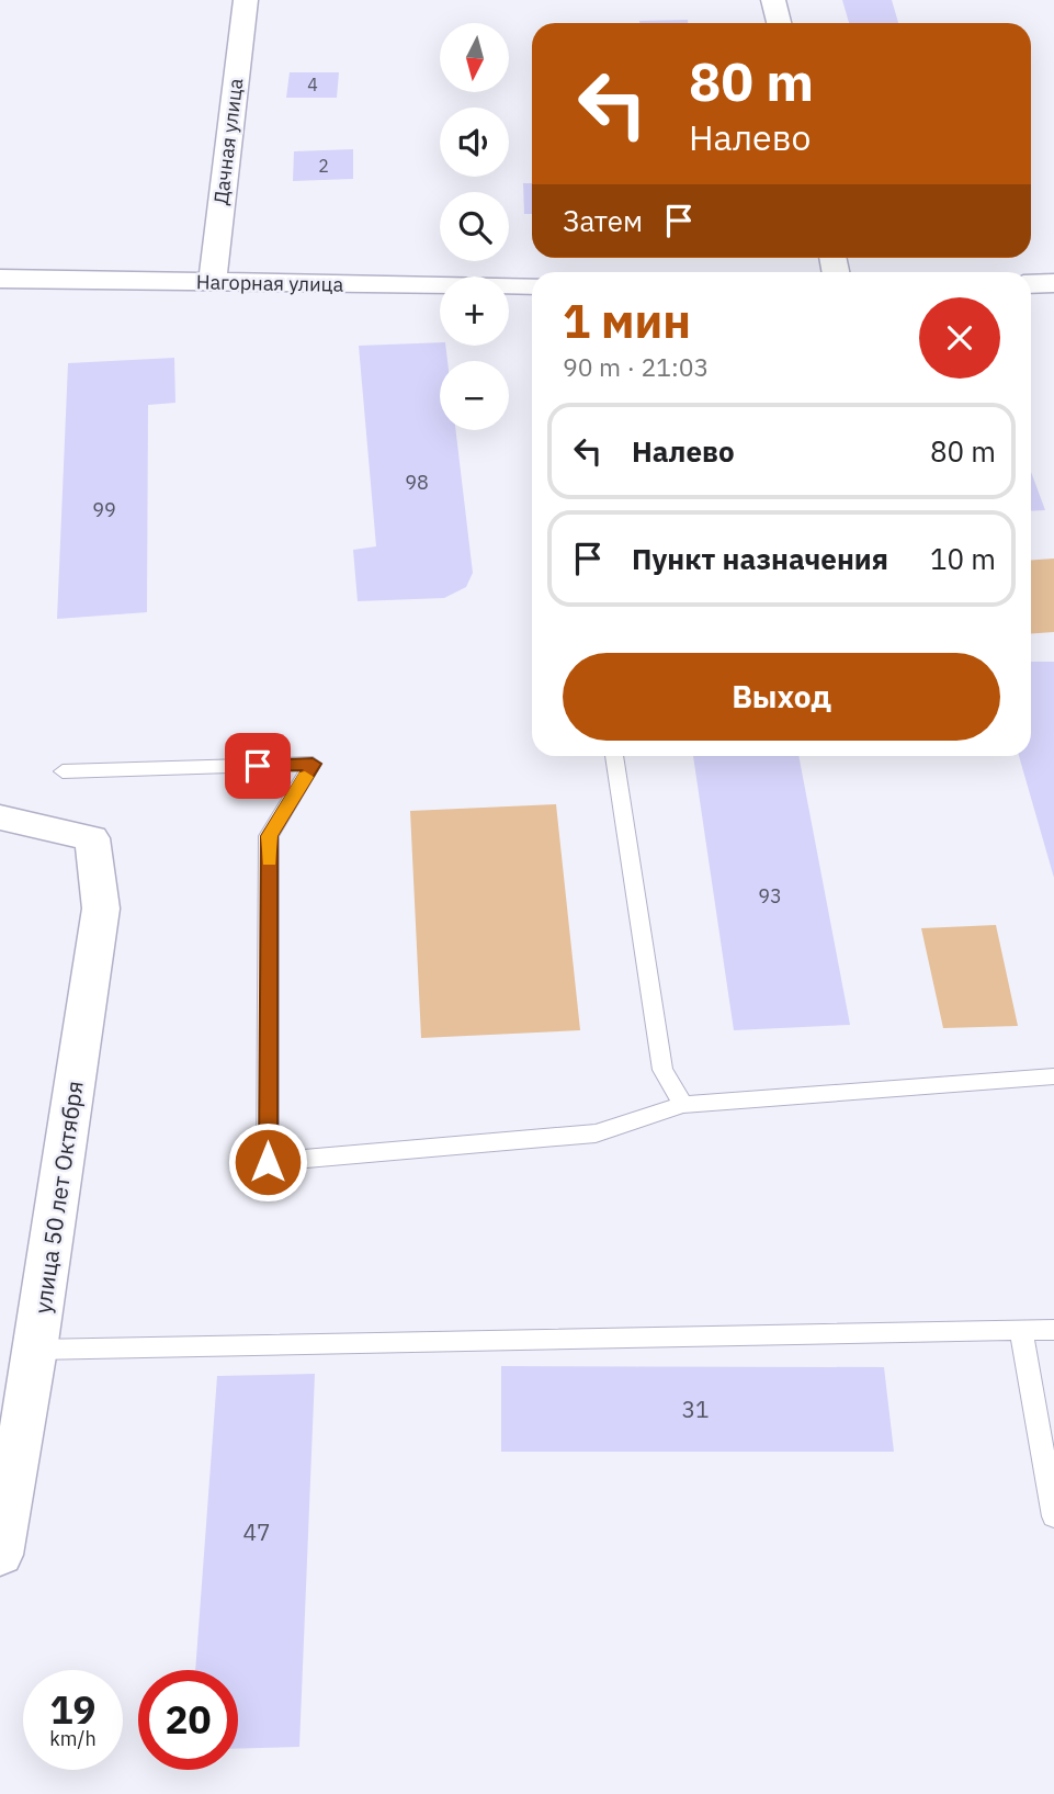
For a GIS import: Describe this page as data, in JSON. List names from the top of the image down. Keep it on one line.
{"streets":{"street":["Дачная улица","Нагорная улица","улица 50 лет Октября"]},"crossings":[["Дачная улица","Нагорная улица"]],"house_numbers":["4","2","98","99","93","31","47"],"north":"bottom","page":{"map_buttons":["+","−"],"turn":["80 m","Налево"],"then":"Затем","heading":["1 мин","90 m · 21:03"],"list":[{"name":"Налево","value":"80 m"},{"name":"Пункт назначения","value":"10 m"}],"buttons":"Выход","speed":"19 km/h","limit":"20"}}
